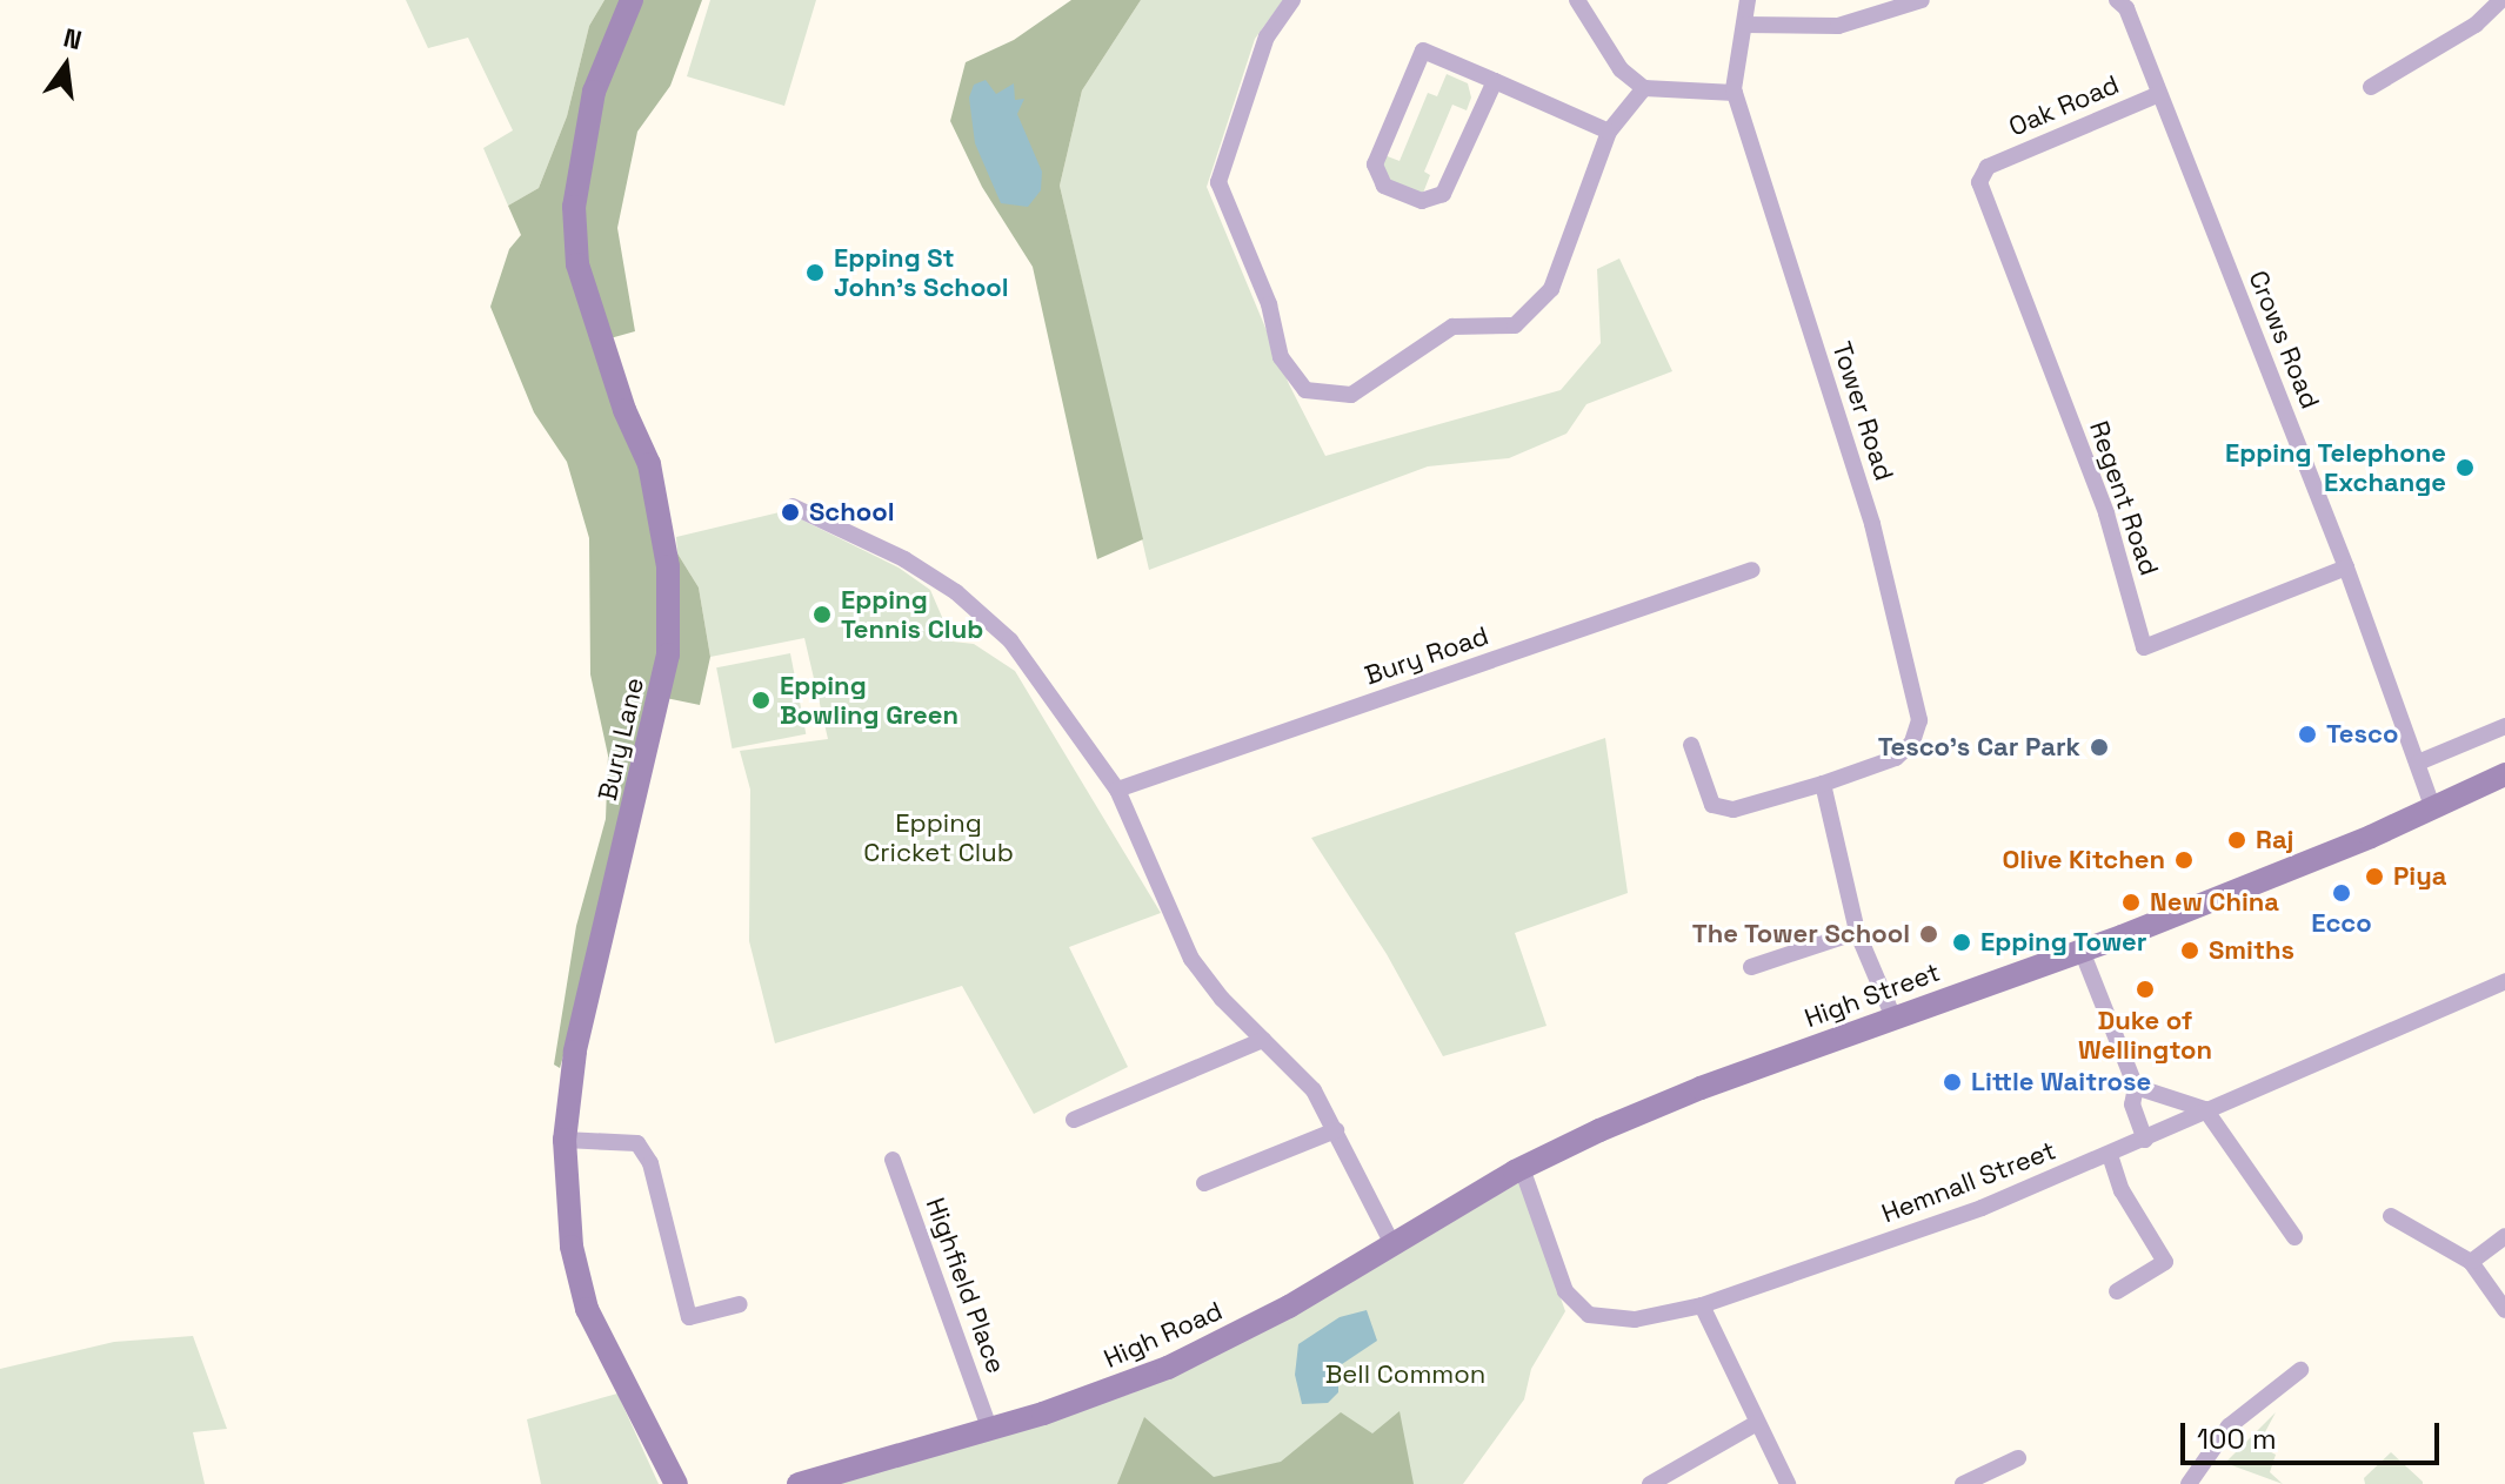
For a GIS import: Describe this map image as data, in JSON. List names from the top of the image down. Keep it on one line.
{"streets":{"main road":["Bury Lane","High Street","High Road"],"street":["Oak Road","Crows Road","Tower Road","Regent Road","Bury Road","Hemnall Street","Highfield Place"]},"crossings":[["Oak Road","Crows Road"],["Oak Road","Regent Road"],["Crows Road","Regent Road"],["Crows Road","High Street"],["High Street","Hemnall Street"],["High Street","High Road"],["Hemnall Street","High Road"],["Highfield Place","High Road"]],"parks":["Epping Cricket Club","Bell Common"],"places":["Epping St John's School","Epping Telephone Exchange","School","Epping Tennis Club","Epping Bowling Green","Tesco","Tesco's Car Park","Raj","Olive Kitchen","Piya","Ecco","New China","The Tower School","Epping Tower","Smiths","Duke of Wellington","Little Waitrose"],"scale_bar":"100 m","north":"top"}
